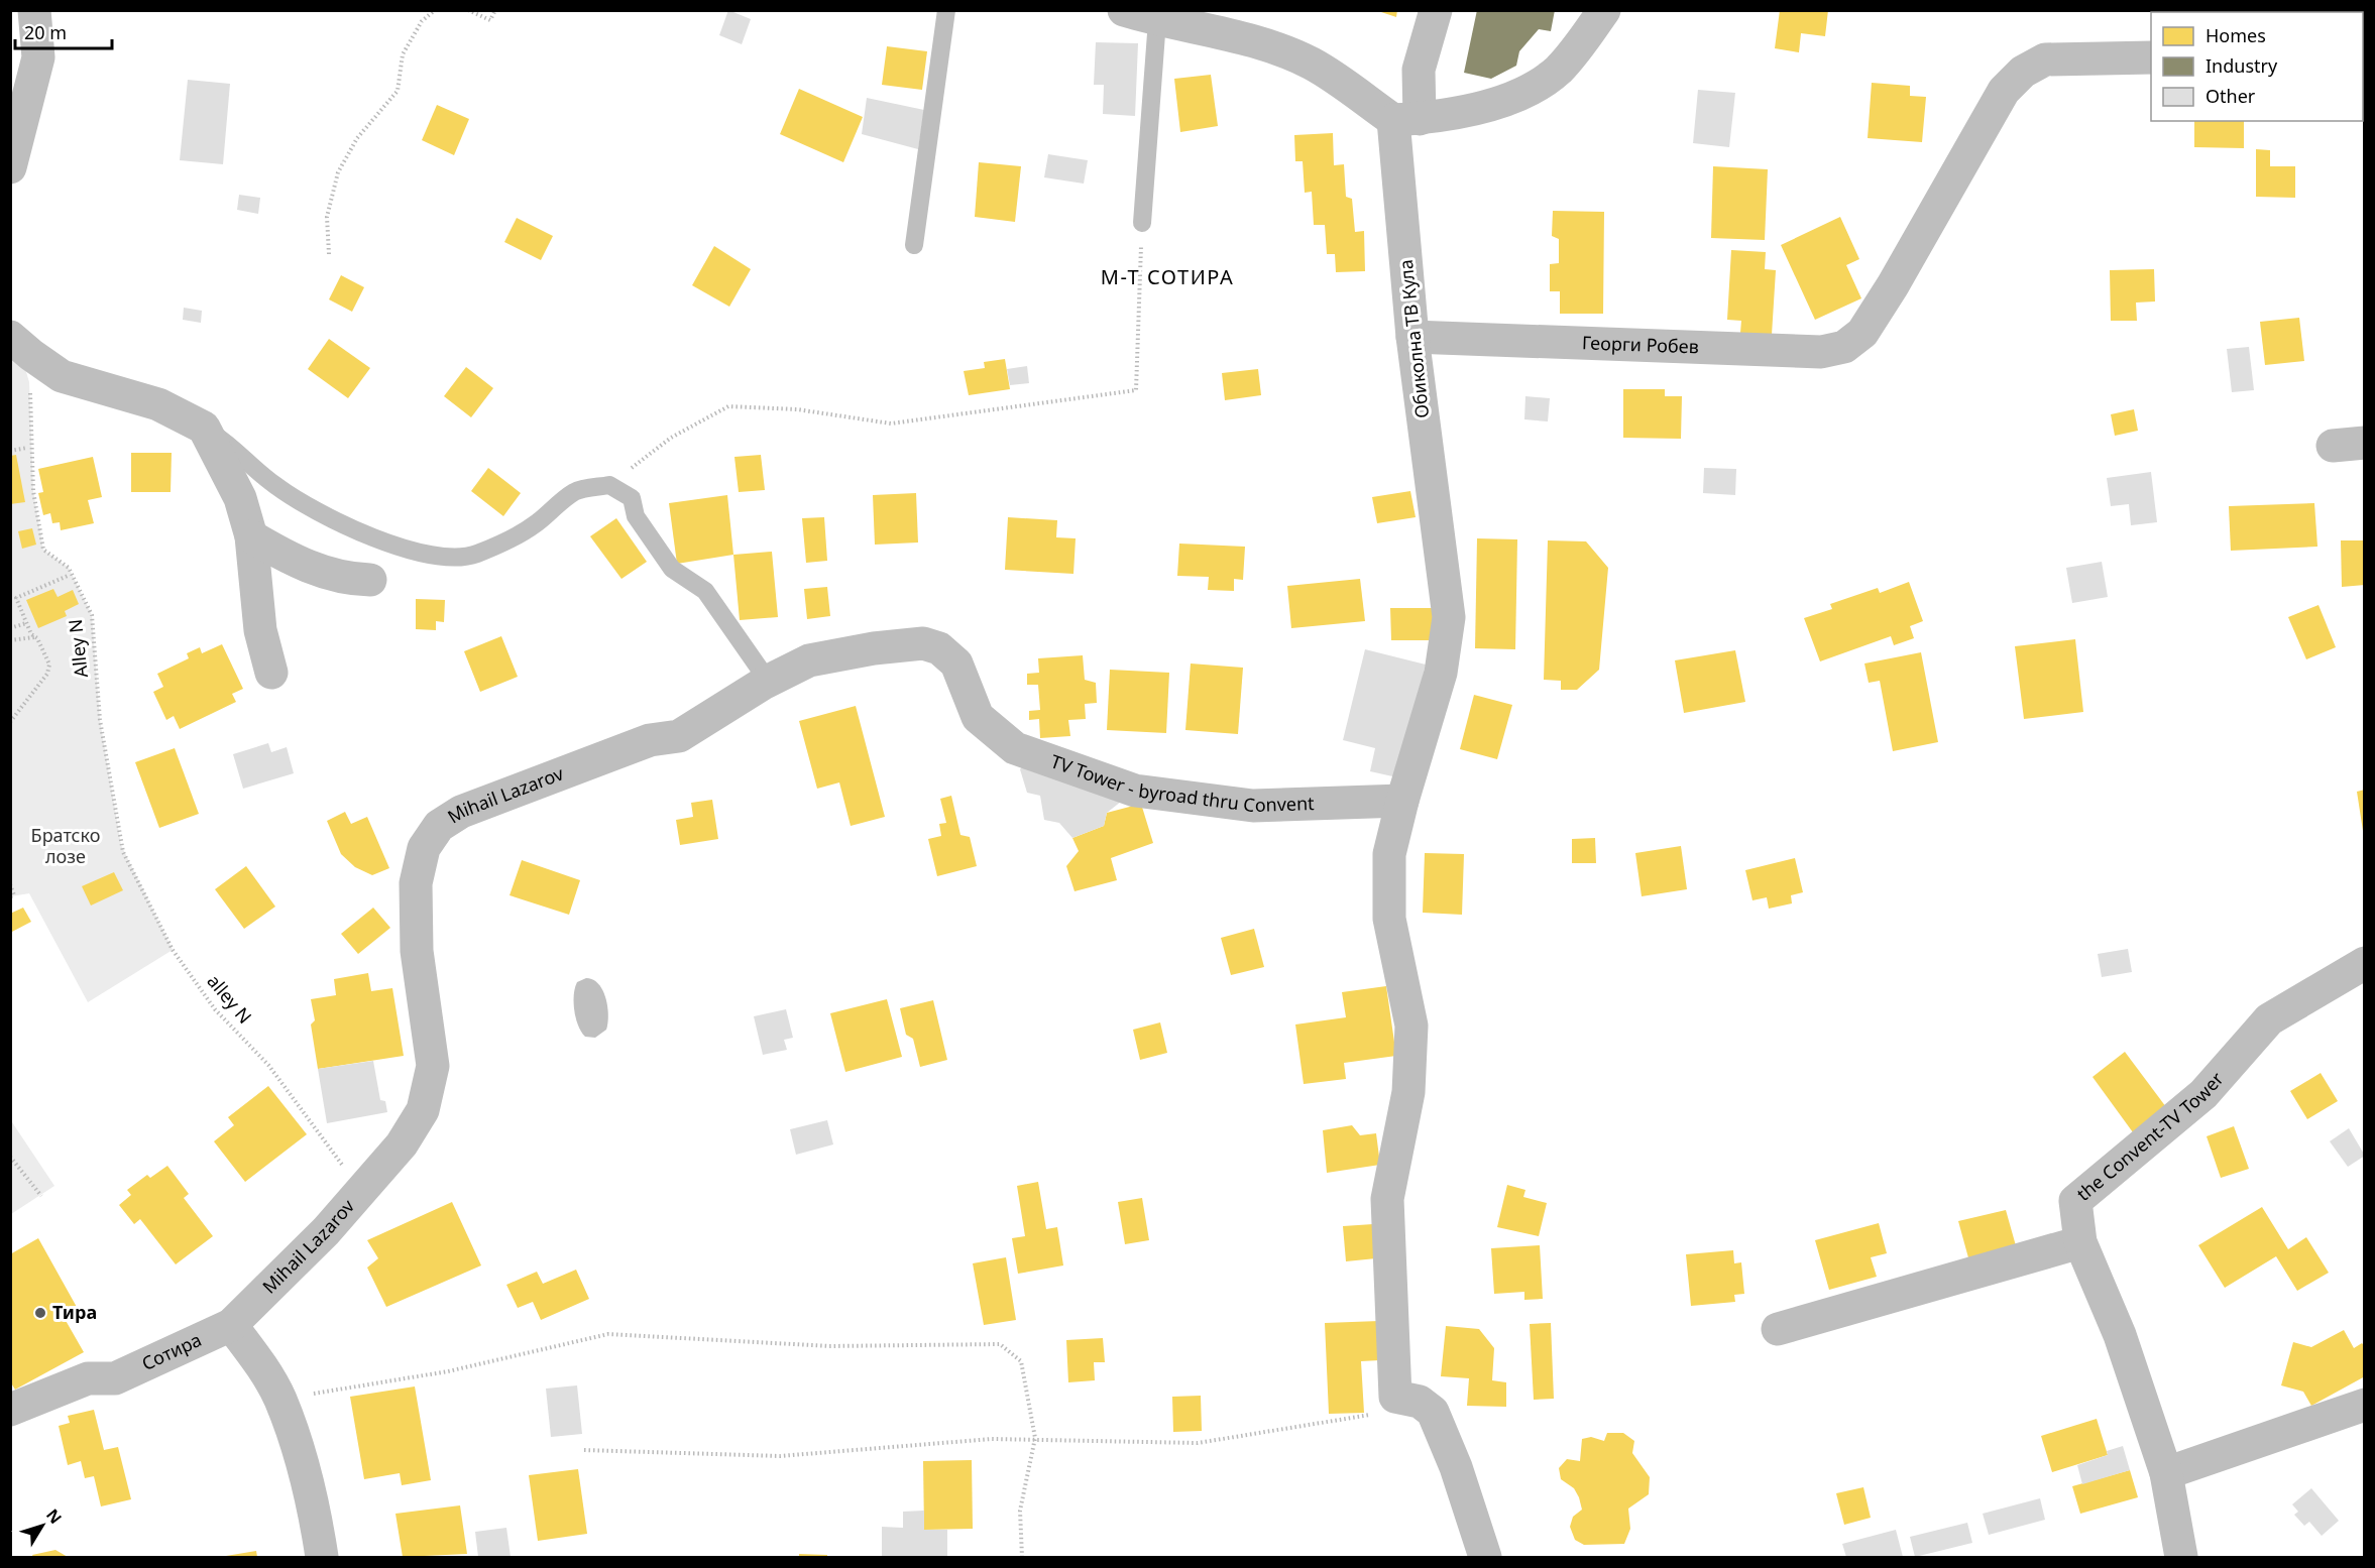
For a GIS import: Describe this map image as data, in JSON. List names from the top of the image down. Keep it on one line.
{"streets":{"street":["Обиколна ТВ Кула","Георги Робев","TV Tower - byroad thru Convent","Mihail Lazarov","the Convent-TV Tower","Сотира"],"path":["Alley N"]},"crossings":[["Обиколна ТВ Кула","Георги Робев"],["Обиколна ТВ Кула","TV Tower - byroad thru Convent"],["TV Tower - byroad thru Convent","Mihail Lazarov"],["Mihail Lazarov","Сотира"]],"districts":["М-Т СОТИРА"],"parks":["Братско лозе"],"places":["Тира"],"legend":["Homes","Industry","Other"],"scale_bar":"20 m","north":"top right"}
